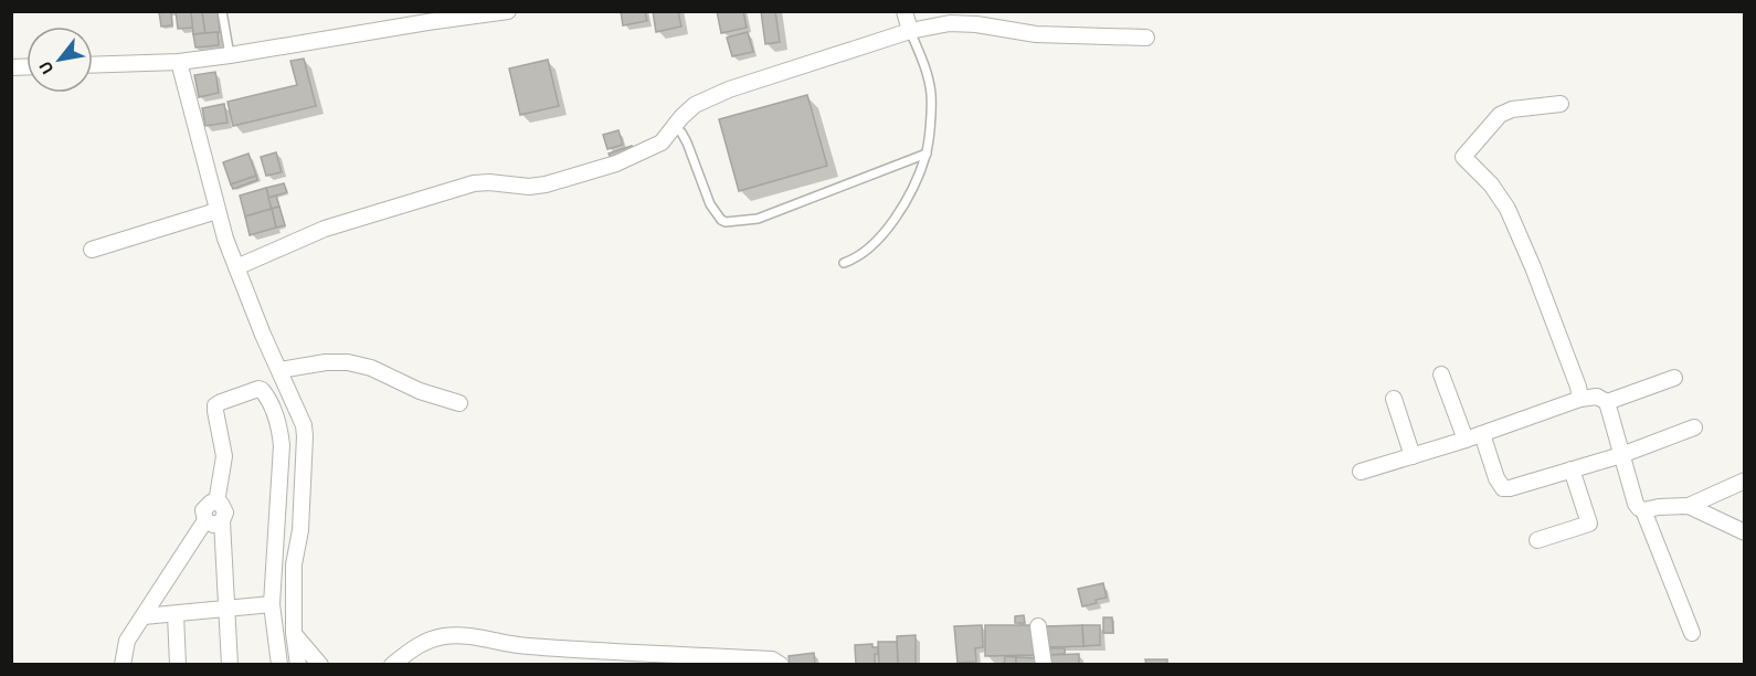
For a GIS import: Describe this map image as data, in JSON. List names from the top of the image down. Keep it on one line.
{"north":"bottom left"}
